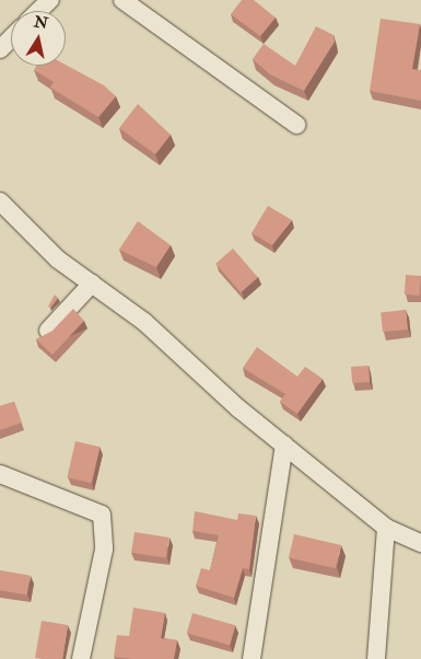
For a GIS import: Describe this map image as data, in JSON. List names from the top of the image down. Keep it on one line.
{"north":"top"}
